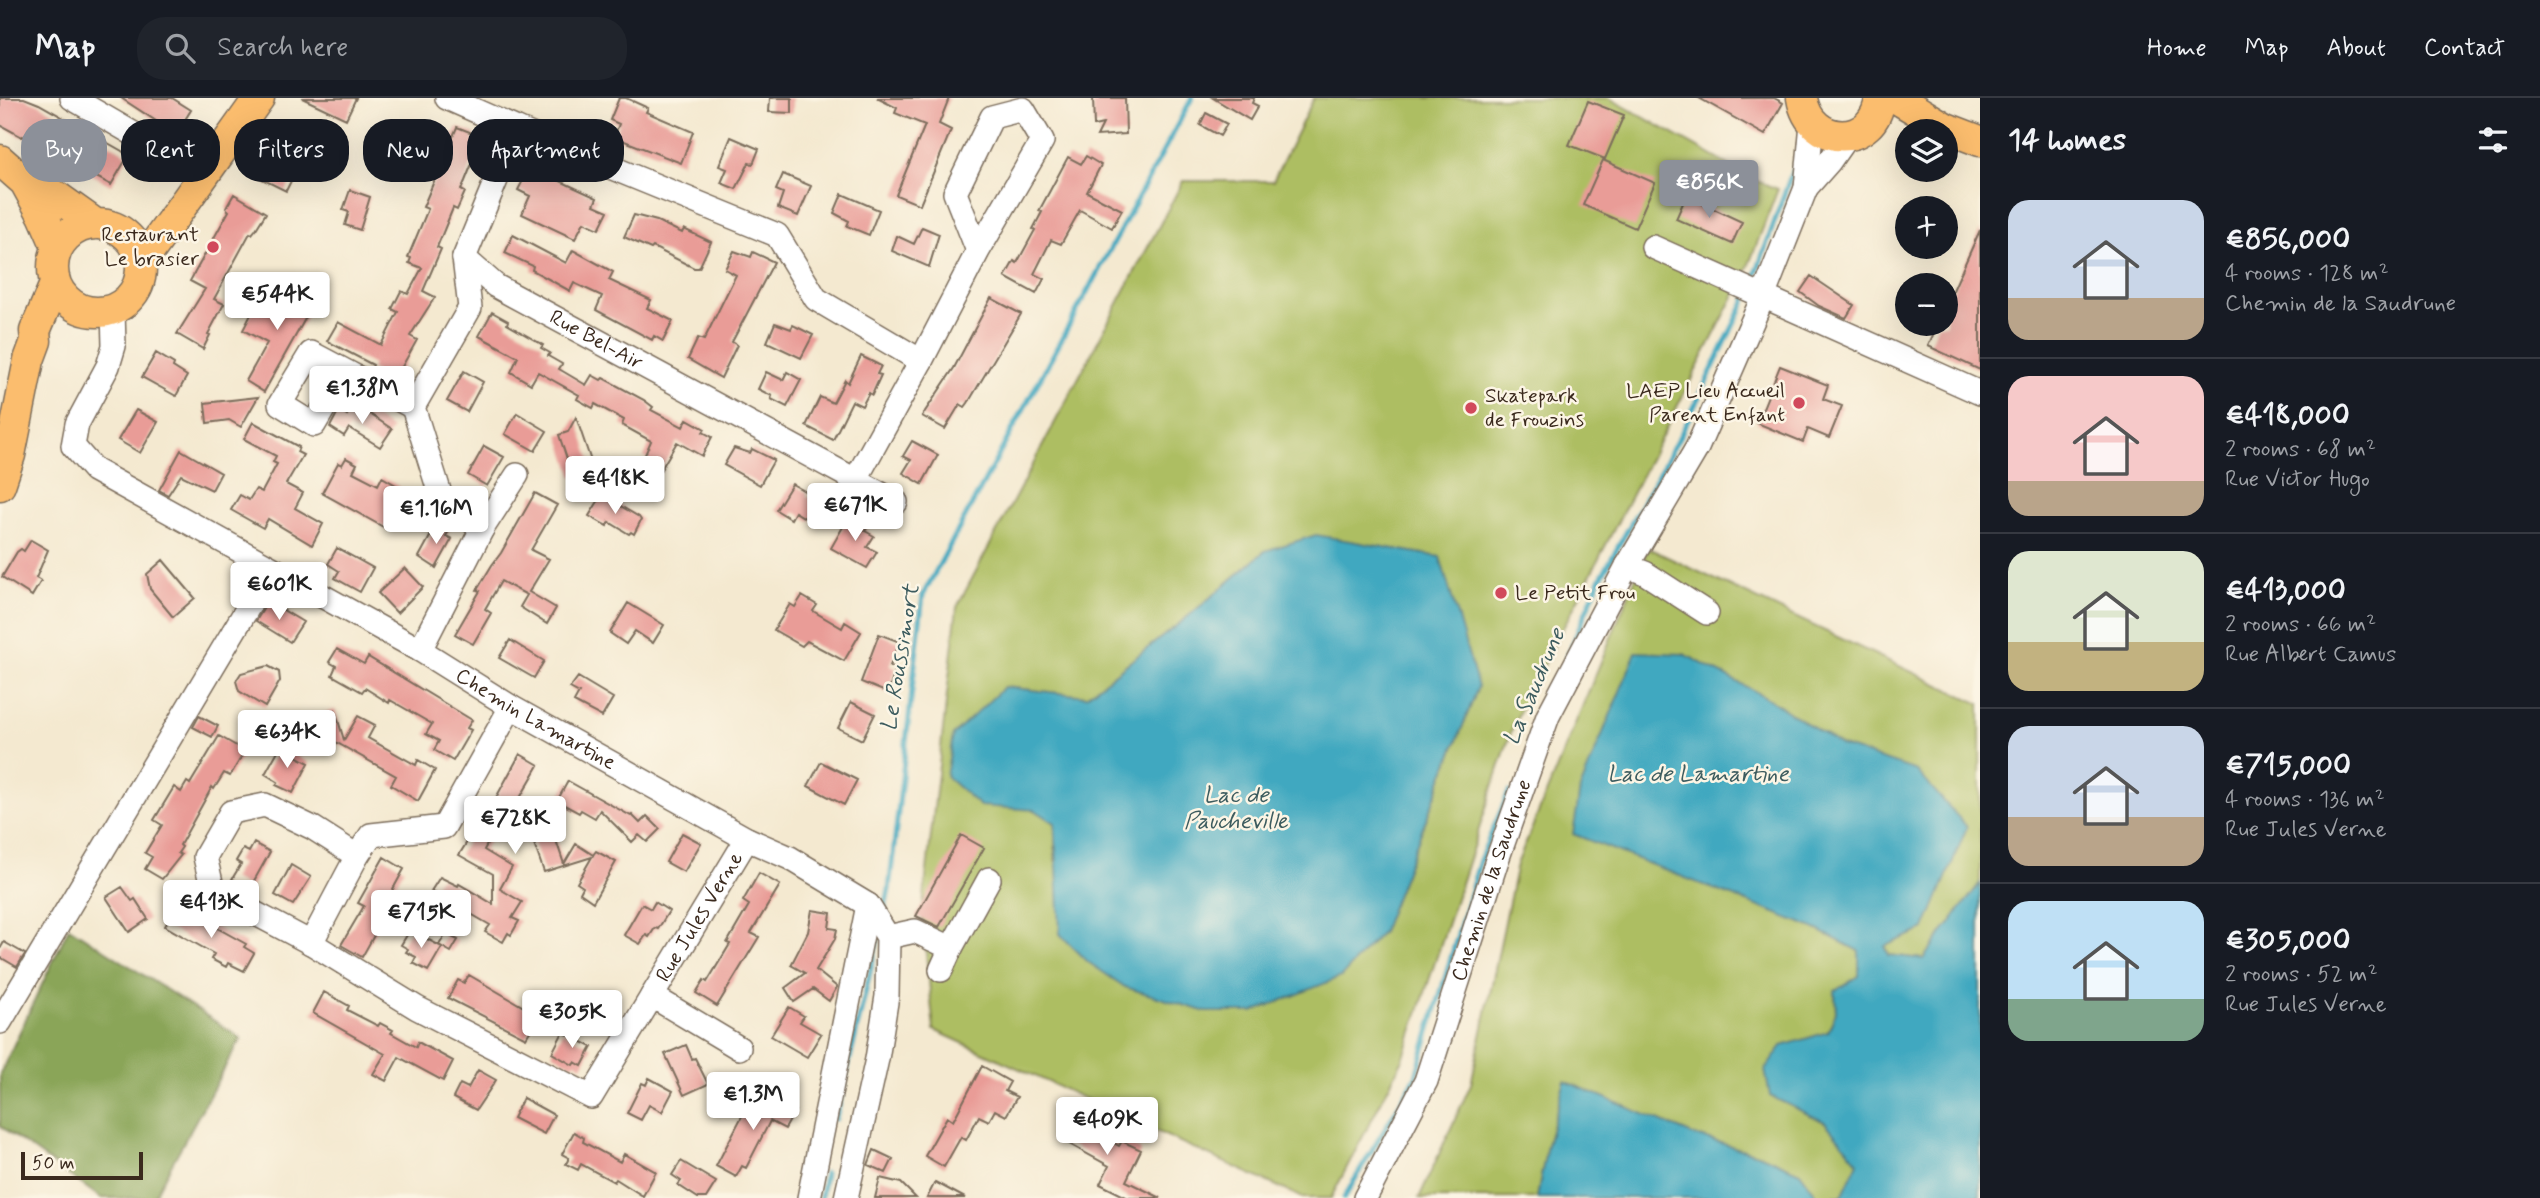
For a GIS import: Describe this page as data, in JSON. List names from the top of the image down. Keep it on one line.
{"streets":{"street":["Rue Bel-Air","Chemin Lamartine","Chemin de la Saudrune","Rue Jules Verne"]},"crossings":[["Chemin Lamartine","Rue Jules Verne"]],"water":["Le Roussimort","La Saudrune","Lac de Lamartine","Lac de Paucheville"],"places":["Restaurant Le brasier","LAEP Lieu Accueil Parent Enfant","Skatepark de Frouzins","Le Petit Frou"],"scale_bar":"50 m","page":{"header":"Map","search":"Search here","nav":["Home","Map","About","Contact"],"heading":"14 homes","map_buttons":["+","−"],"chip":["Buy","Rent","Filters","New","Apartment"],"price":["€856K","€544K","€1.38M","€418K","€671K","€1.16M","€601K","€634K","€728K","€413K","€715K","€305K","€1.3M","€409K"],"list":[{"name":"€856,000","note":"4 rooms · 128 m² · Chemin de la Saudrune"},{"name":"€418,000","note":"2 rooms · 68 m² · Rue Victor Hugo"},{"name":"€413,000","note":"2 rooms · 66 m² · Rue Albert Camus"},{"name":"€715,000","note":"4 rooms · 136 m² · Rue Jules Verne"},{"name":"€305,000","note":"2 rooms · 52 m² · Rue Jules Verne"}],"scale":"50 m"}}
